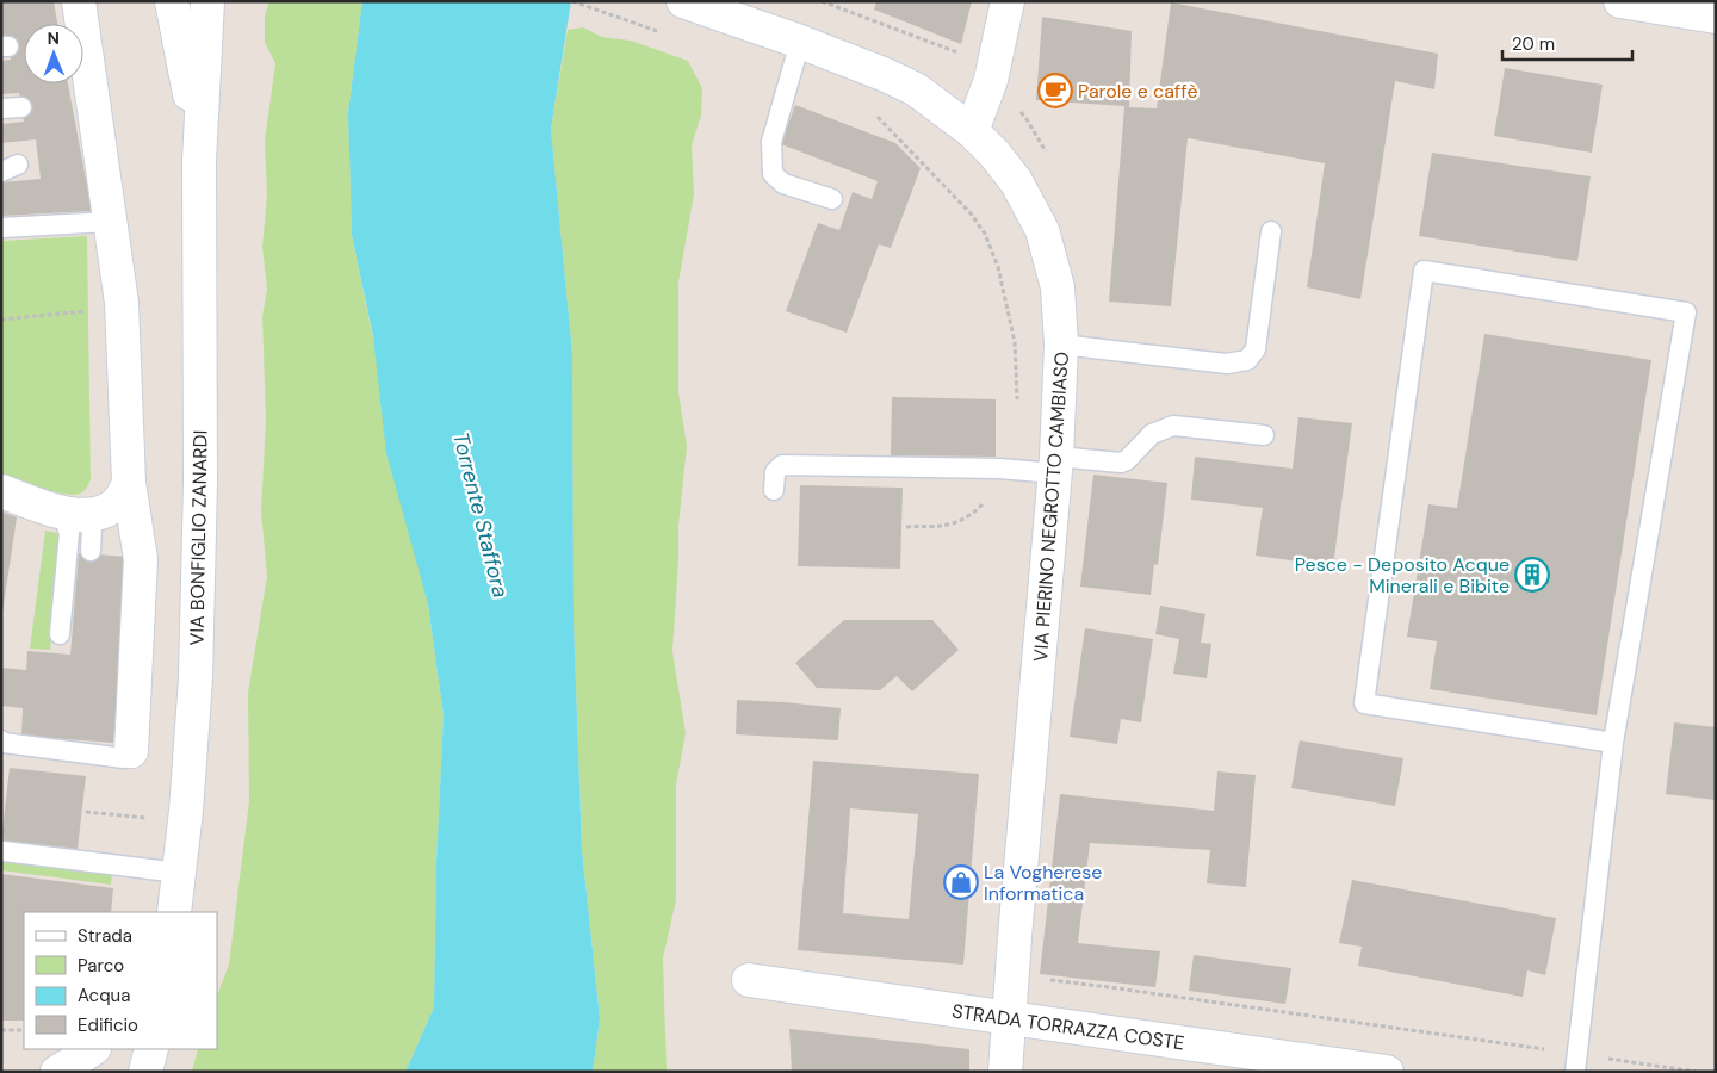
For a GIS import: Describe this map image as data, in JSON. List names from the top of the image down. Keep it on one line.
{"streets":{"street":["VIA PIERINO NEGROTTO CAMBIASO","VIA BONFIGLIO ZANARDI","STRADA TORRAZZA COSTE"]},"crossings":[["VIA PIERINO NEGROTTO CAMBIASO","STRADA TORRAZZA COSTE"]],"water":["Torrente Staffora"],"places":{"cafe":["Parole e caffè"],"building":["Pesce - Deposito Acque Minerali e Bibite"],"shop":["La Vogherese Informatica"]},"legend":["Strada","Parco","Acqua","Edificio"],"scale_bar":"20 m","north":"top"}
